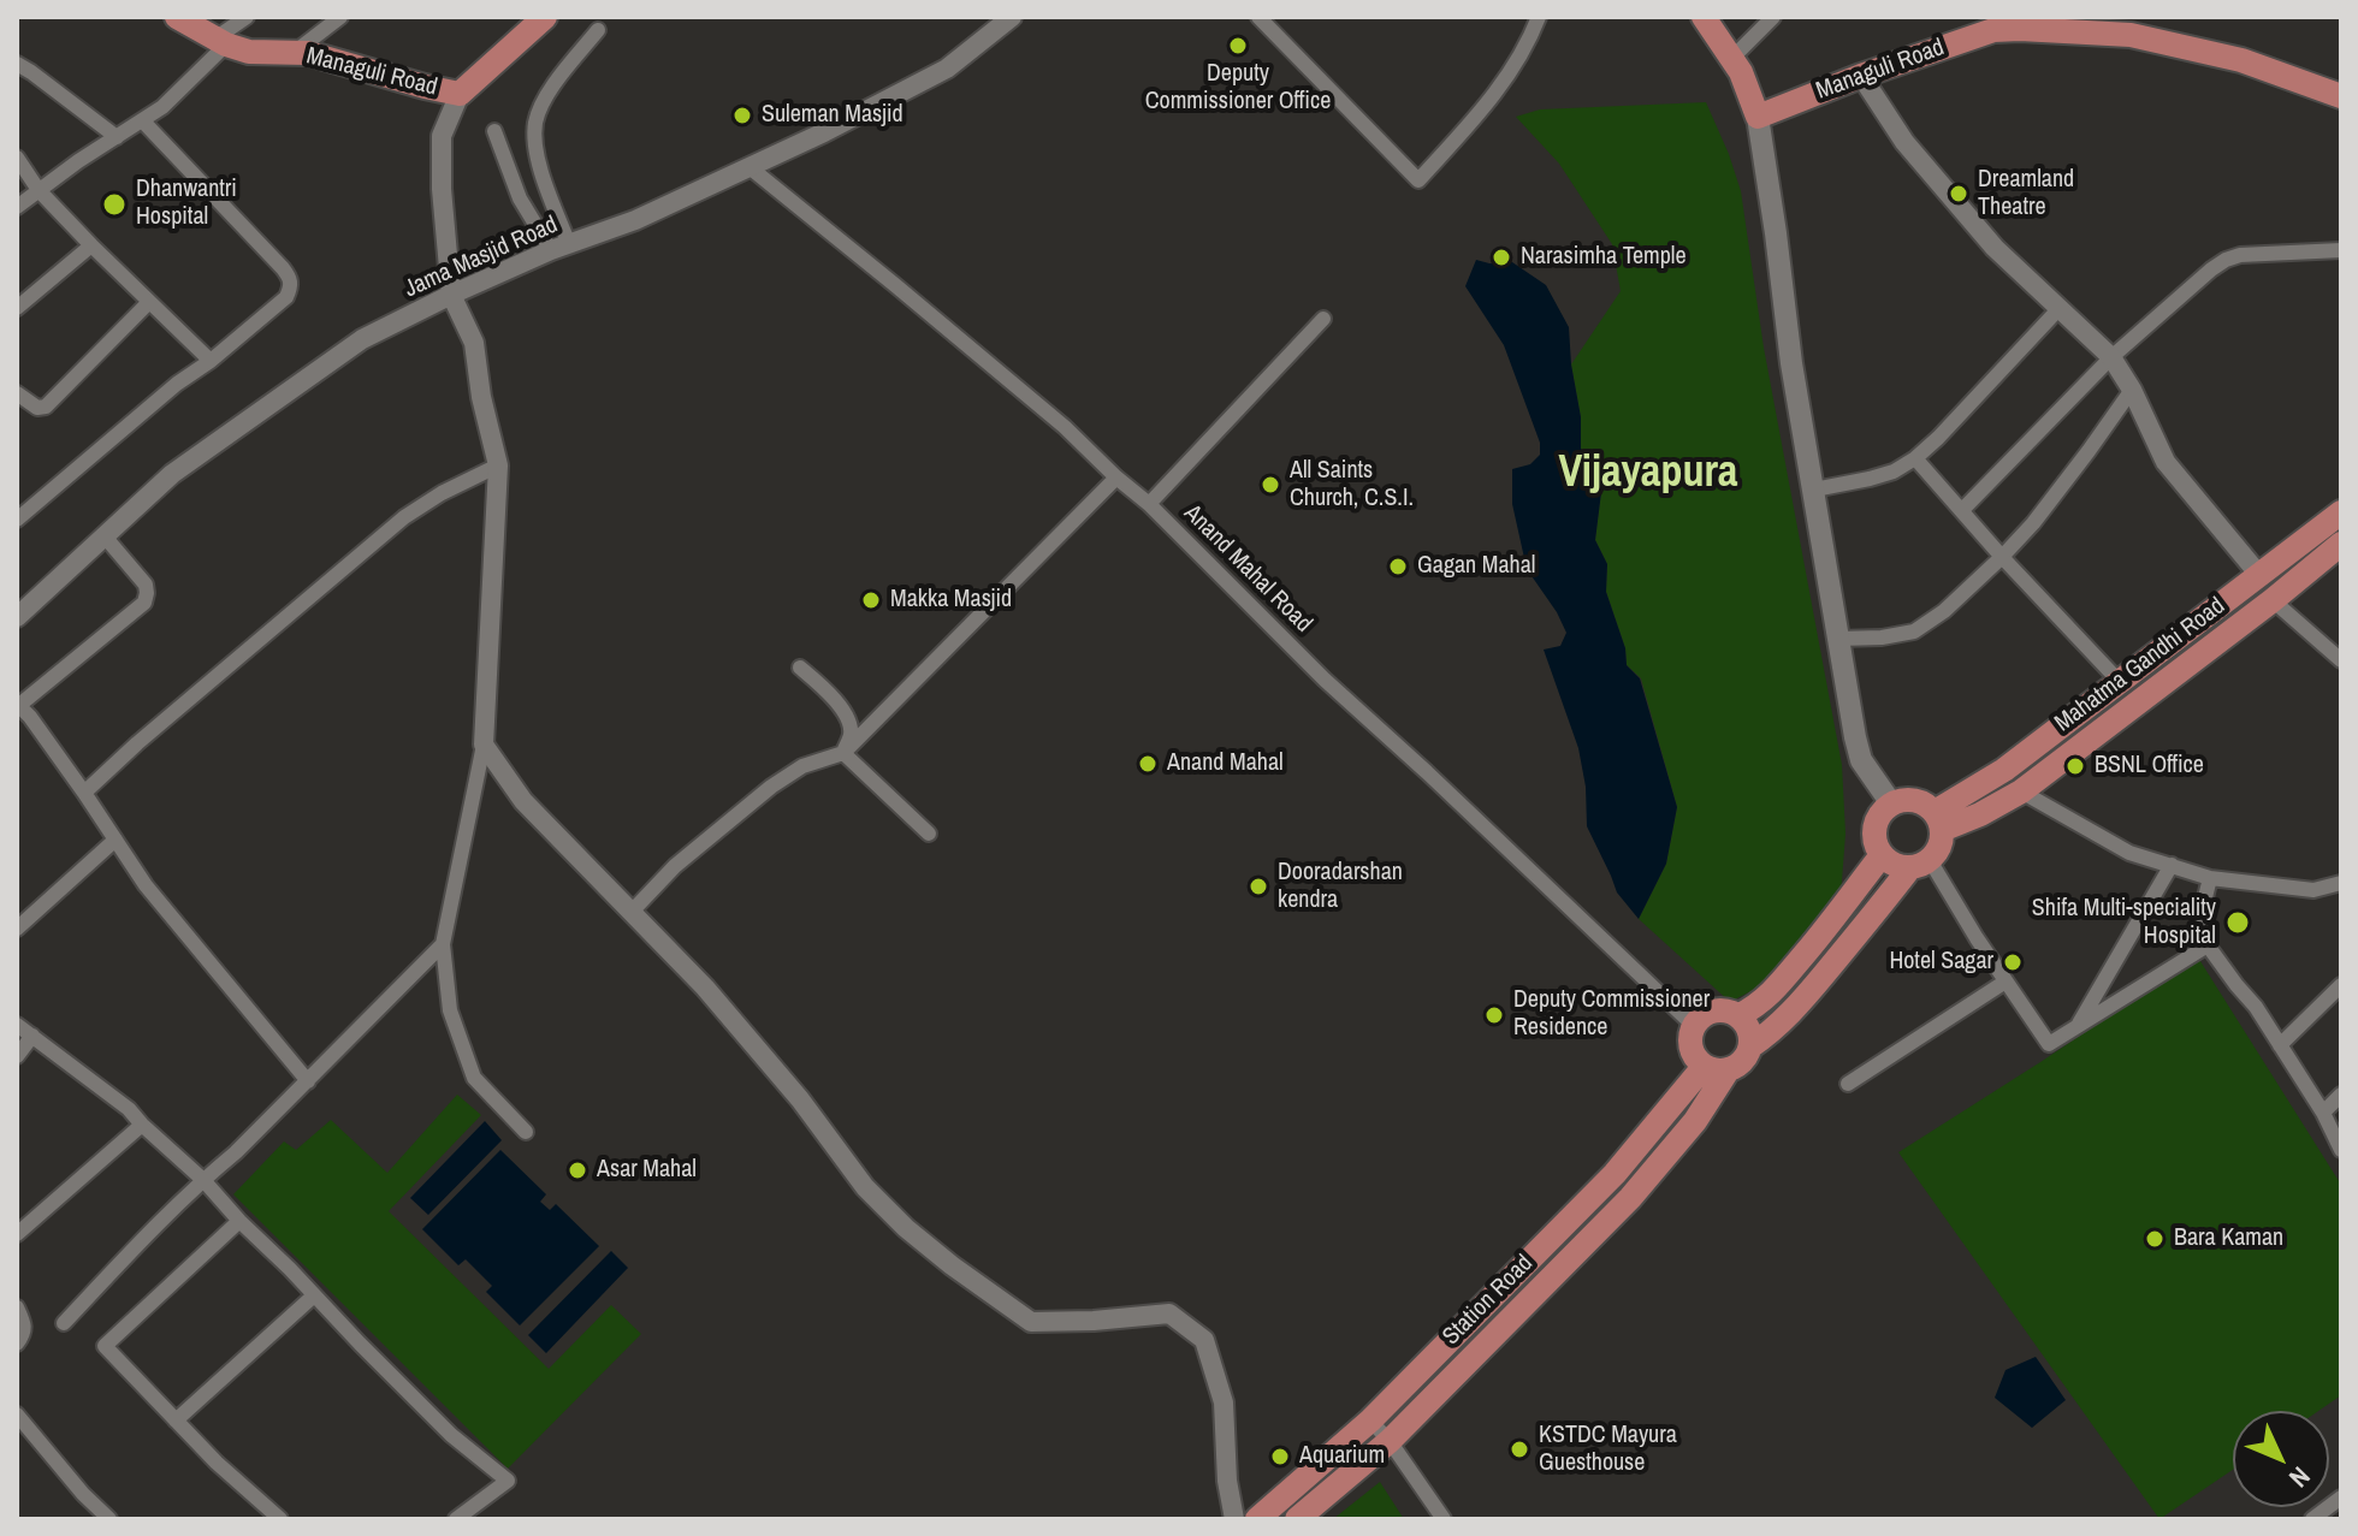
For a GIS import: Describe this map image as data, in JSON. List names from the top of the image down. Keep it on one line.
{"streets":{"main road":["Managuli Road","Mahatma Gandhi Road","Station Road"],"street":["Jama Masjid Road","Anand Mahal Road"]},"crossings":[["Jama Masjid Road","Anand Mahal Road"],["Anand Mahal Road","Station Road"]],"districts":["Vijayapura"],"places":["Deputy Commissioner Office","Suleman Masjid","Dreamland Theatre","Dhanwantri Hospital","Narasimha Temple","All Saints Church, C.S.I.","Gagan Mahal","Makka Masjid","Anand Mahal","BSNL Office","Dooradarshan kendra","Shifa Multi-speciality Hospital","Hotel Sagar","Deputy Commissioner Residence","Asar Mahal","Bara Kaman","KSTDC Mayura Guesthouse","Aquarium"],"north":"bottom right"}
